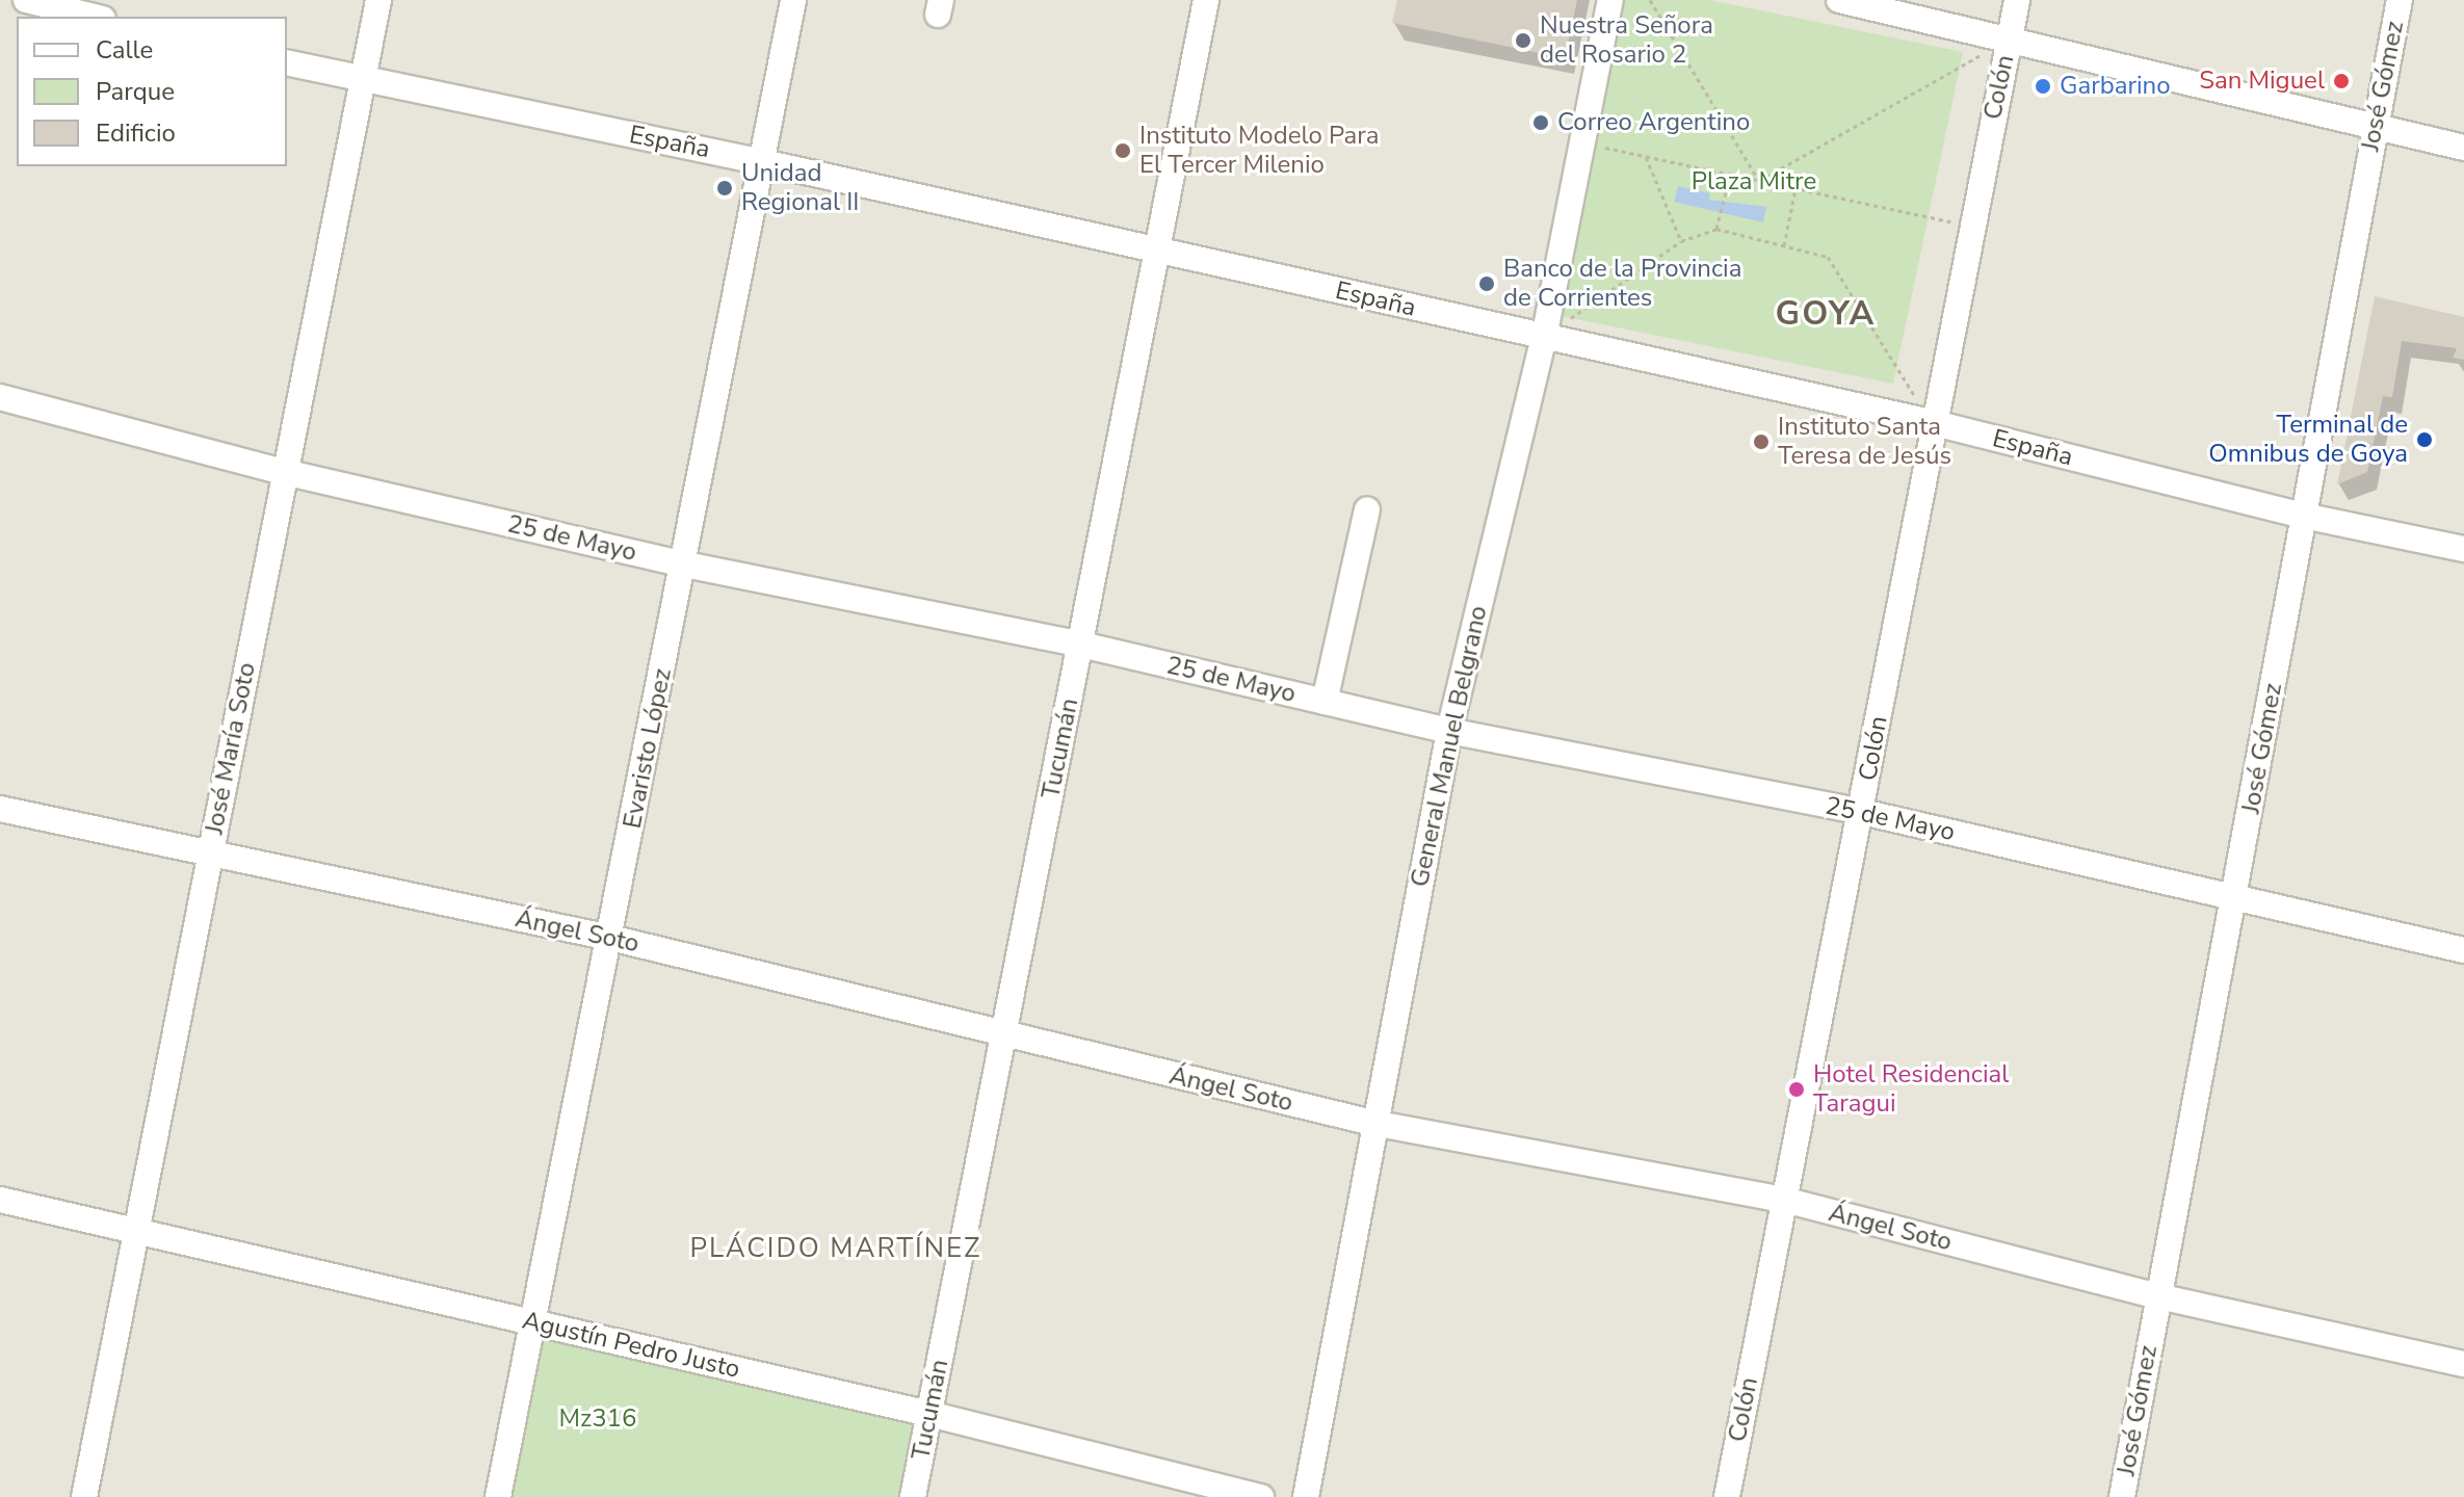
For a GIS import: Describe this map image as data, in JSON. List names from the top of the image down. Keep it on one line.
{"streets":{"street":["José Gómez","Colón","España","25 de Mayo","General Manuel Belgrano","José María Soto","Evaristo López","Tucumán","Ángel Soto","Agustín Pedro Justo"]},"crossings":[["José Gómez","España"],["José Gómez","25 de Mayo"],["José Gómez","Ángel Soto"],["Colón","España"],["Colón","25 de Mayo"],["Colón","Ángel Soto"],["España","General Manuel Belgrano"],["España","José María Soto"],["España","Evaristo López"],["España","Tucumán"],["25 de Mayo","General Manuel Belgrano"],["25 de Mayo","José María Soto"],["25 de Mayo","Evaristo López"],["25 de Mayo","Tucumán"],["General Manuel Belgrano","Ángel Soto"],["José María Soto","Ángel Soto"],["José María Soto","Agustín Pedro Justo"],["Evaristo López","Ángel Soto"],["Evaristo López","Agustín Pedro Justo"],["Tucumán","Ángel Soto"],["Tucumán","Agustín Pedro Justo"]],"districts":["GOYA","PLÁCIDO MARTÍNEZ"],"parks":["Plaza Mitre","Mz316"],"places":["Nuestra Señora del Rosario 2","San Miguel","Garbarino","Correo Argentino","Instituto Modelo Para El Tercer Milenio","Unidad Regional II","Banco de la Provincia de Corrientes","Terminal de Omnibus de Goya","Instituto Santa Teresa de Jesús","Hotel Residencial Taragui"],"legend":["Calle","Parque","Edificio"]}
